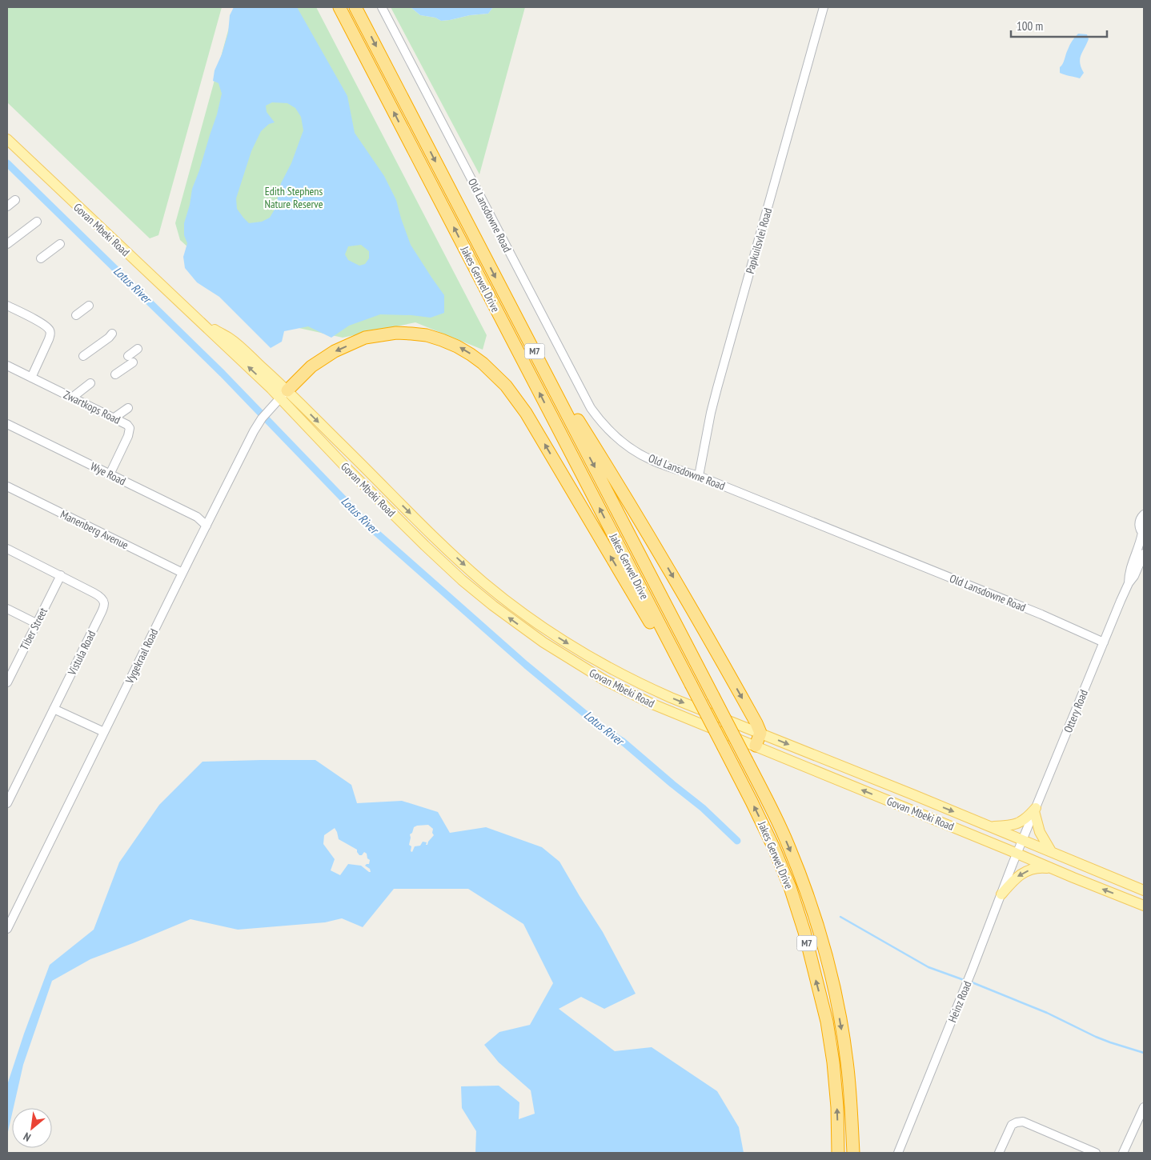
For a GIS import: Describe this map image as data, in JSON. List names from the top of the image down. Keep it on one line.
{"streets":{"highway":["Jakes Gerwel Drive","M7"],"main road":["Govan Mbeki Road"],"street":["Old Lansdowne Road","Papkuilsvlei Road","Zwartkops Road","Wye Road","Manenberg Avenue","Tiber Street","Vistula Road","Vygekraal Road","Ottery Road","Heinz Road"]},"crossings":[["Old Lansdowne Road","Papkuilsvlei Road"],["Old Lansdowne Road","Ottery Road"],["Govan Mbeki Road","Vygekraal Road"],["Govan Mbeki Road","Ottery Road"],["Govan Mbeki Road","Heinz Road"],["Zwartkops Road","Wye Road"],["Wye Road","Vygekraal Road"],["Manenberg Avenue","Vygekraal Road"],["Tiber Street","Vistula Road"],["Ottery Road","Heinz Road"]],"water":["Lotus River"],"parks":["Edith Stephens Nature Reserve"],"scale_bar":"100 m","north":"bottom left"}
